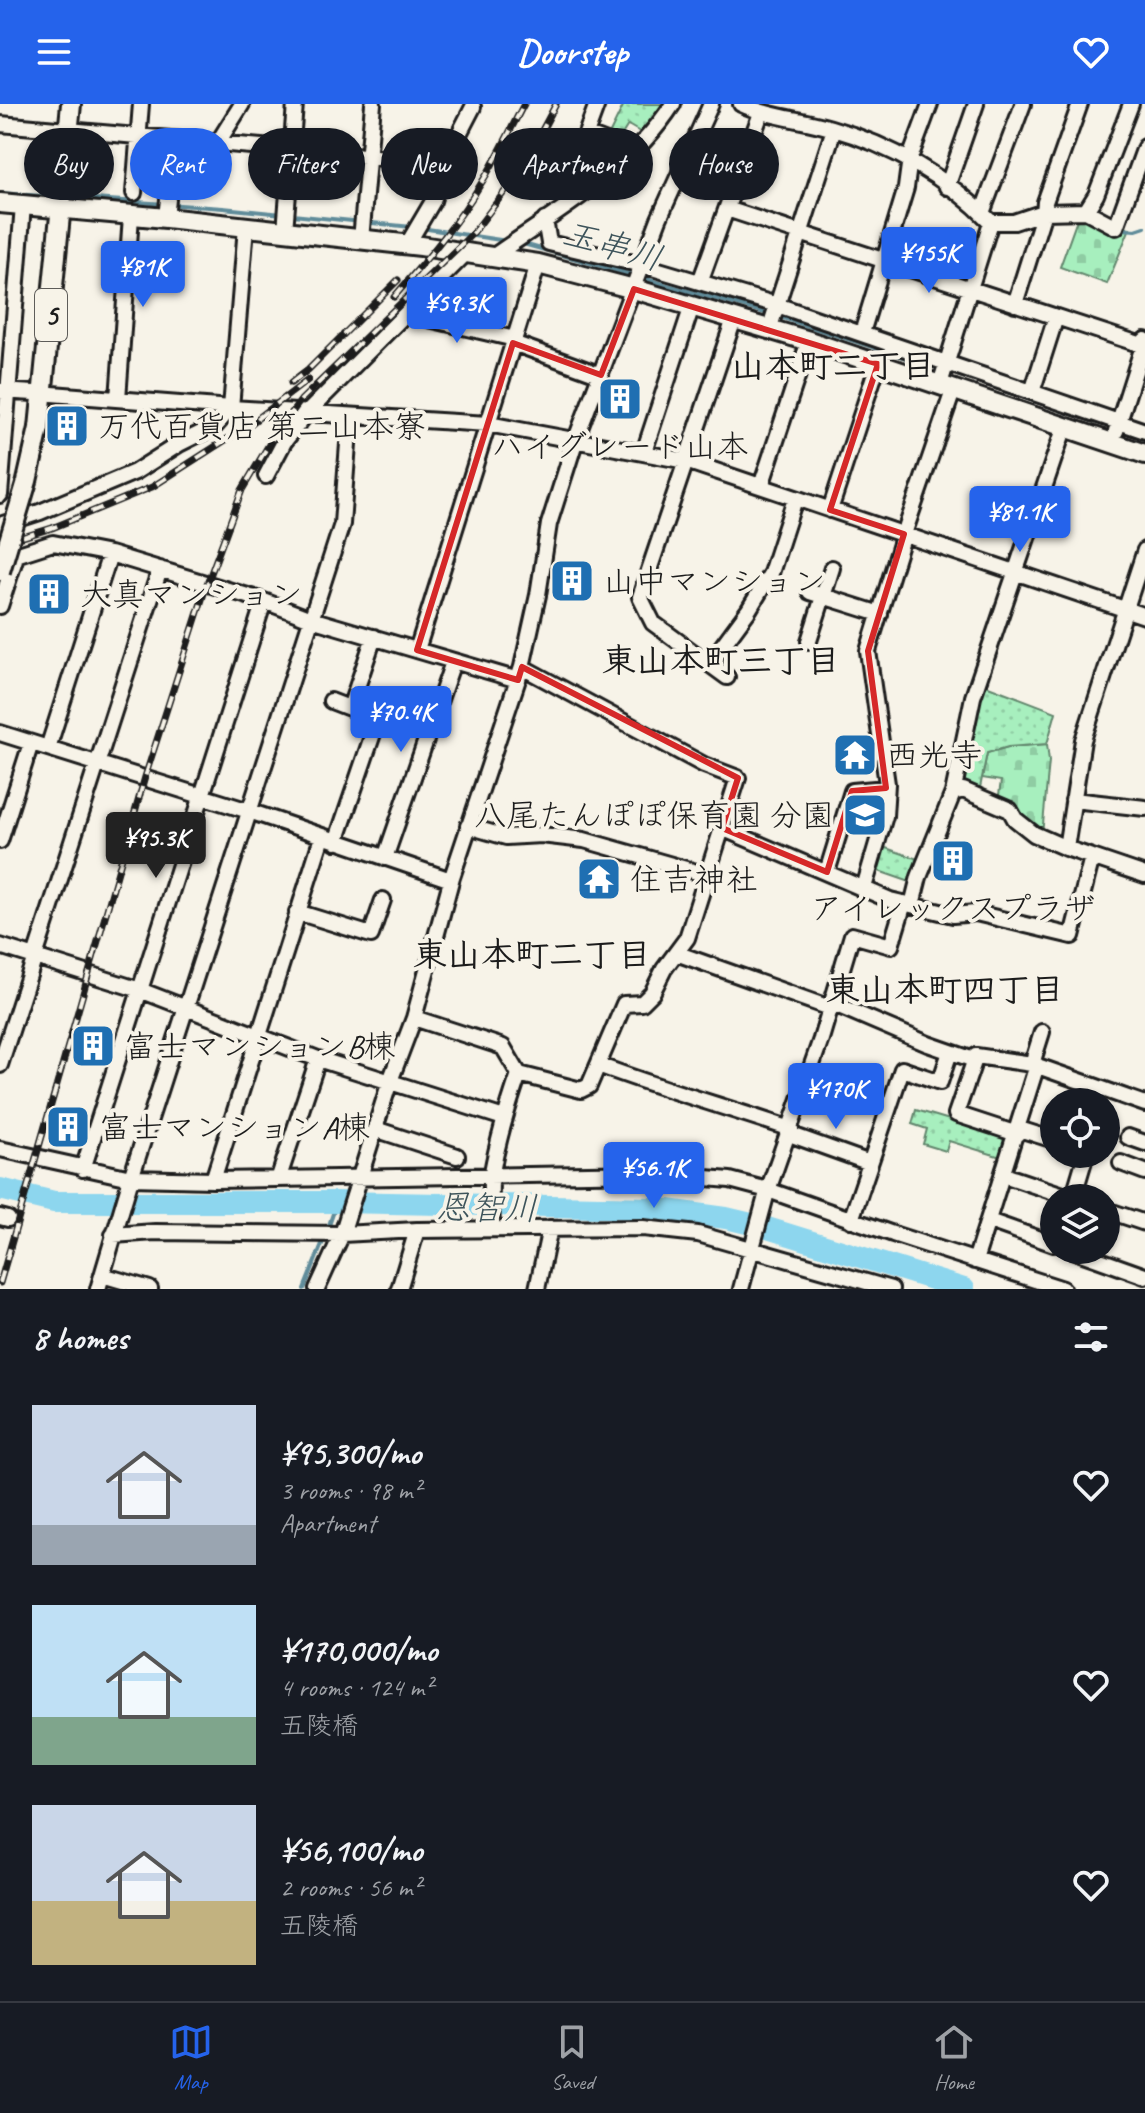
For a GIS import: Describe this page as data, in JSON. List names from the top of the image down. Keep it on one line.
{"streets":{"main road":["5"]},"districts":["山本町二丁目","東山本町三丁目","東山本町二丁目","東山本町四丁目"],"water":["玉串川","恩智川"],"places":{"building":["ハイグレード山本","万代百貨店 第二山本寮","山中マンション","大真マンション","アイレックスプラザ","富士マンションB棟","富士マンションA棟"],"temple":["西光寺","住吉神社"],"school or university":["八尾たんぽぽ保育園 分園"]},"page":{"header":"Doorstep","chip":["Buy","Rent","Filters","New","Apartment","House"],"price":["¥155K","¥81K","¥59.3K","¥81.1K","¥70.4K","¥95.3K","¥170K","¥56.1K"],"heading":"8 homes","list":[{"name":"¥95,300/mo","note":"3 rooms · 98 m² · Apartment"},{"name":"¥170,000/mo","note":"4 rooms · 124 m² · 五陵橋"},{"name":"¥56,100/mo","note":"2 rooms · 56 m² · 五陵橋"}],"tabs":["Map","Saved","Home"]}}
